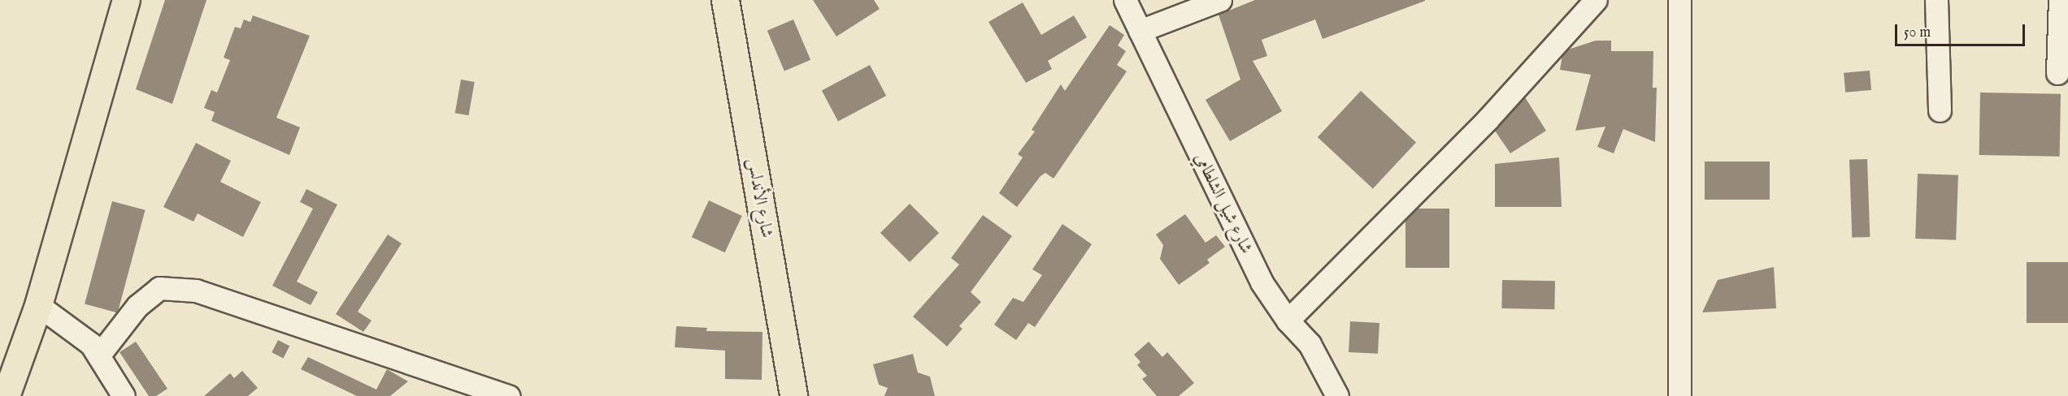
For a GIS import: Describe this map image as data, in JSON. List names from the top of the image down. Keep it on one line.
{"streets":{"main road":["شارع الأندلس"],"street":["شارع شيل الشلطامي"]},"scale_bar":"50 m"}
